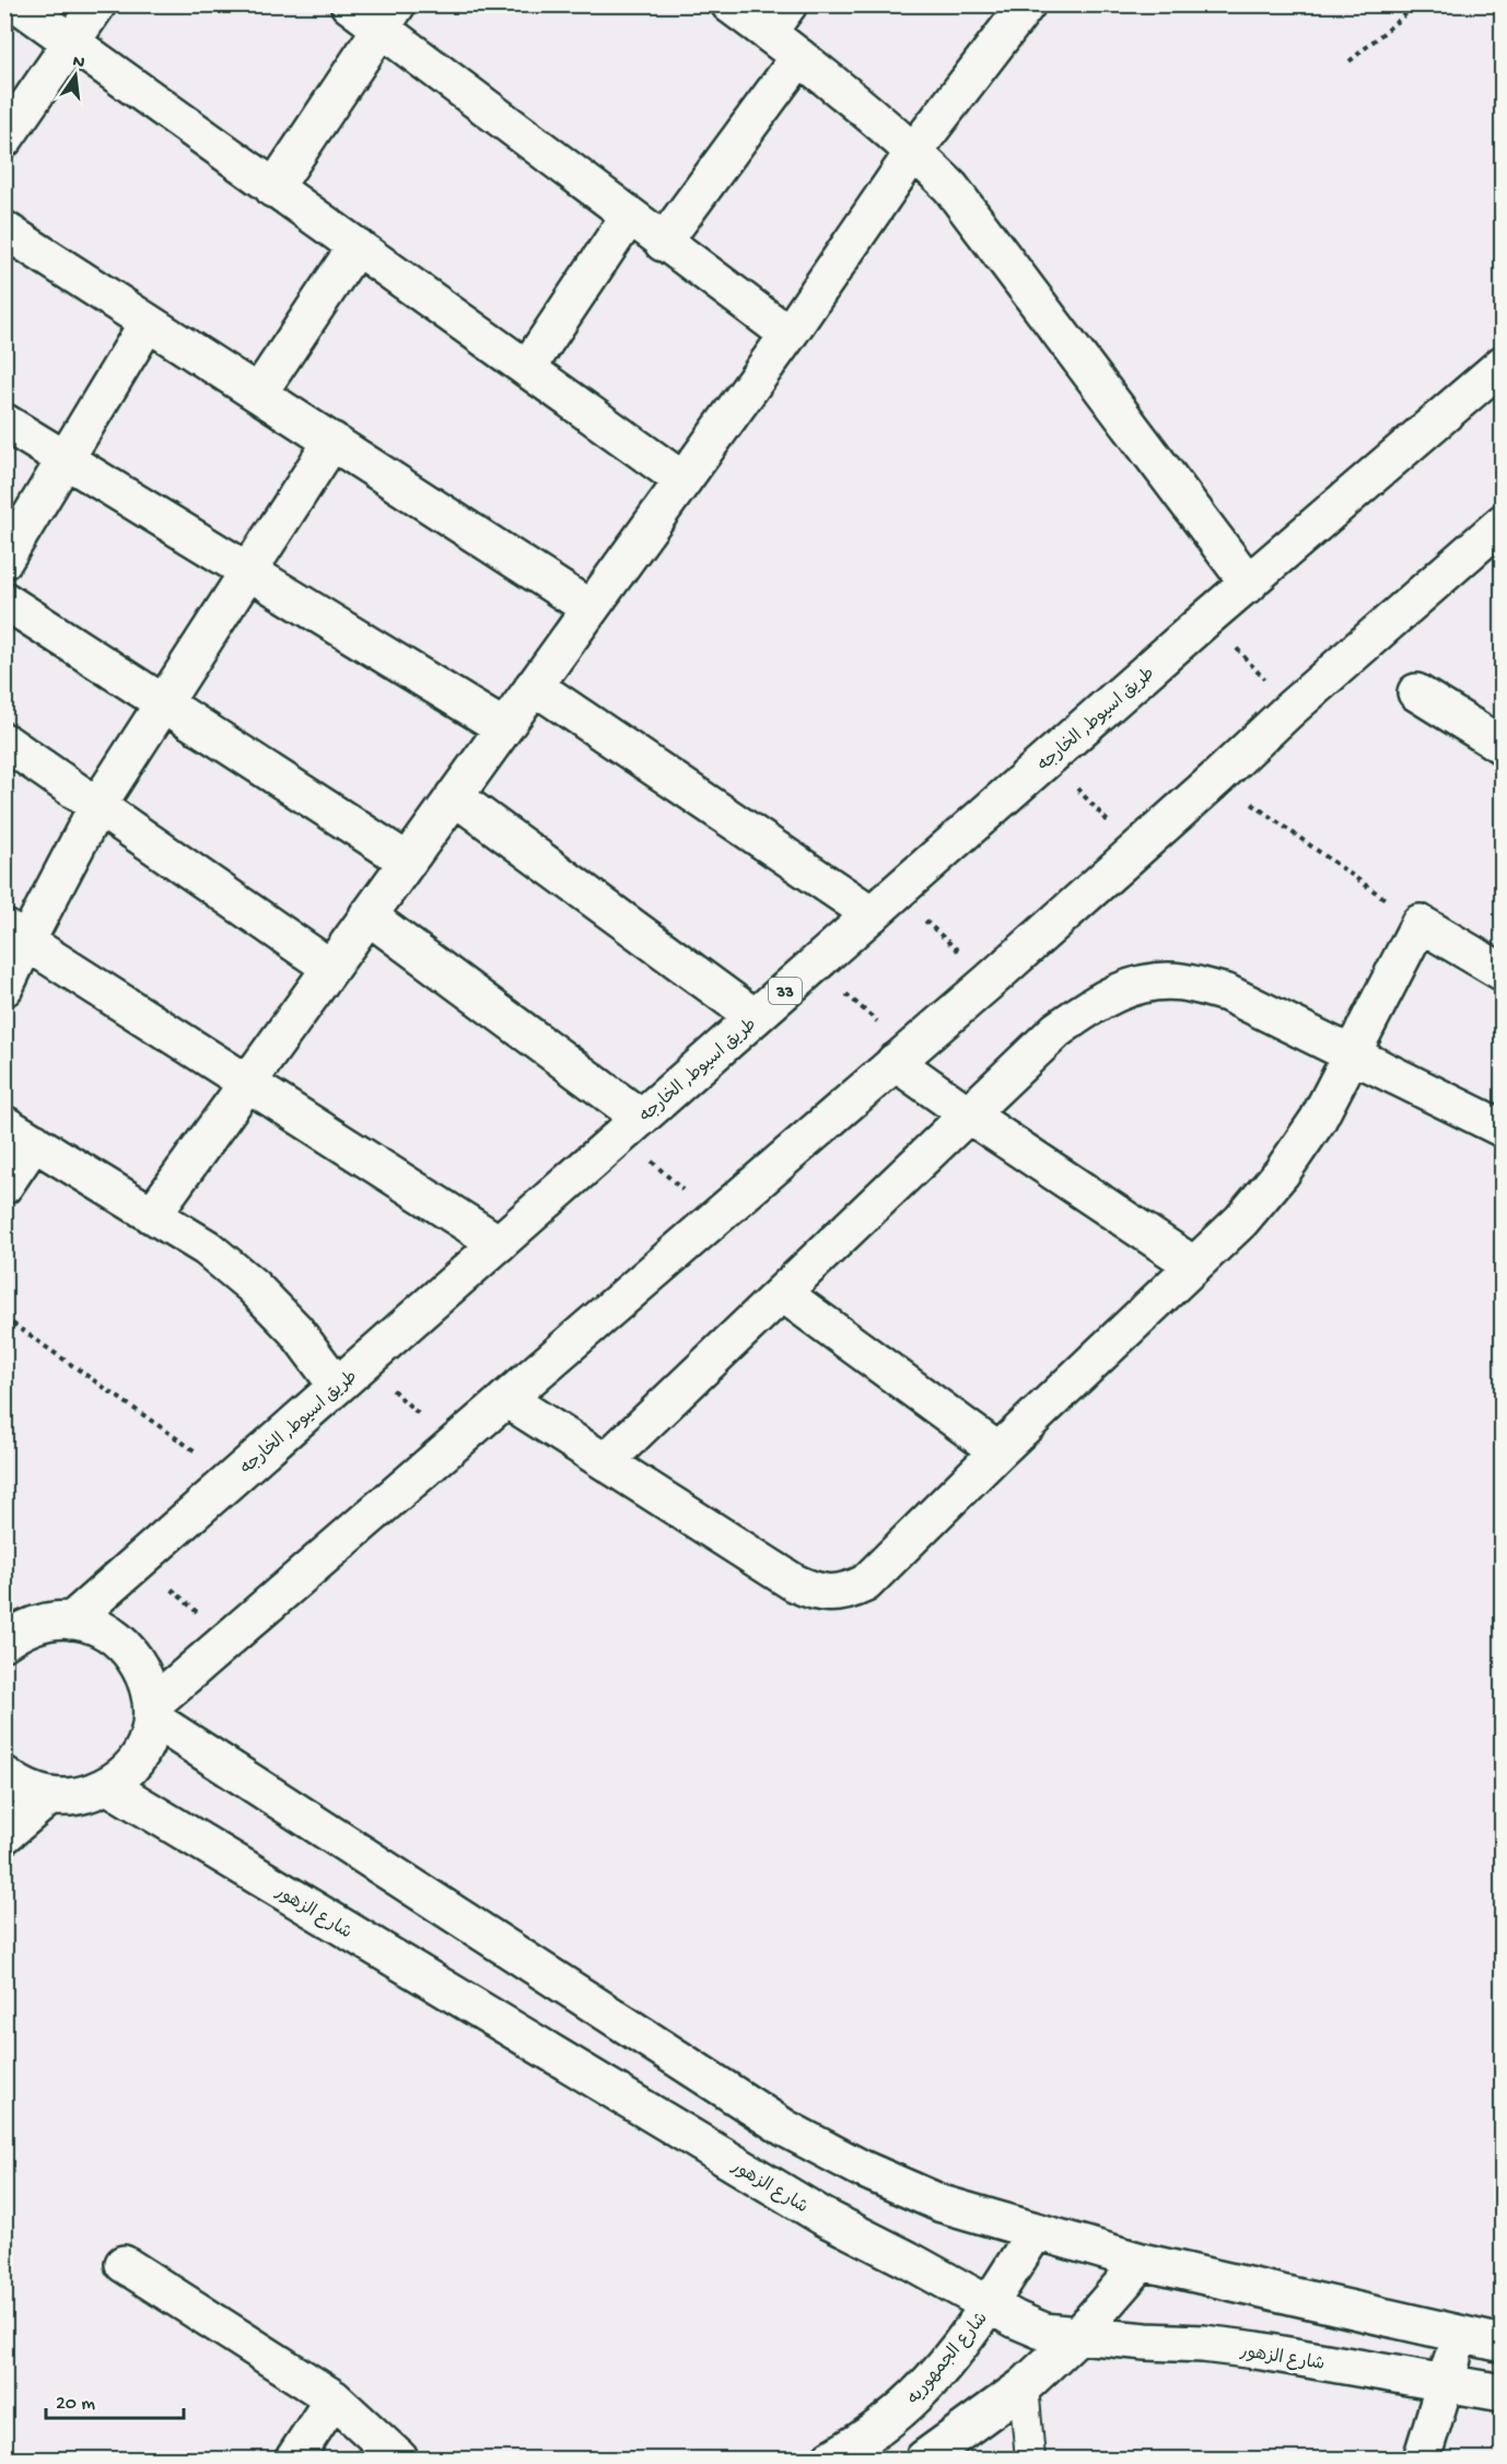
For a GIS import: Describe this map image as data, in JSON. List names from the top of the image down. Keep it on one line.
{"streets":{"main road":["طريق اسيوط, الخارجه","33","شارع الزهور","شارع الجمهوريه"]},"crossings":[["شارع الزهور","شارع الجمهوريه"]],"scale_bar":"20 m","north":"top"}
